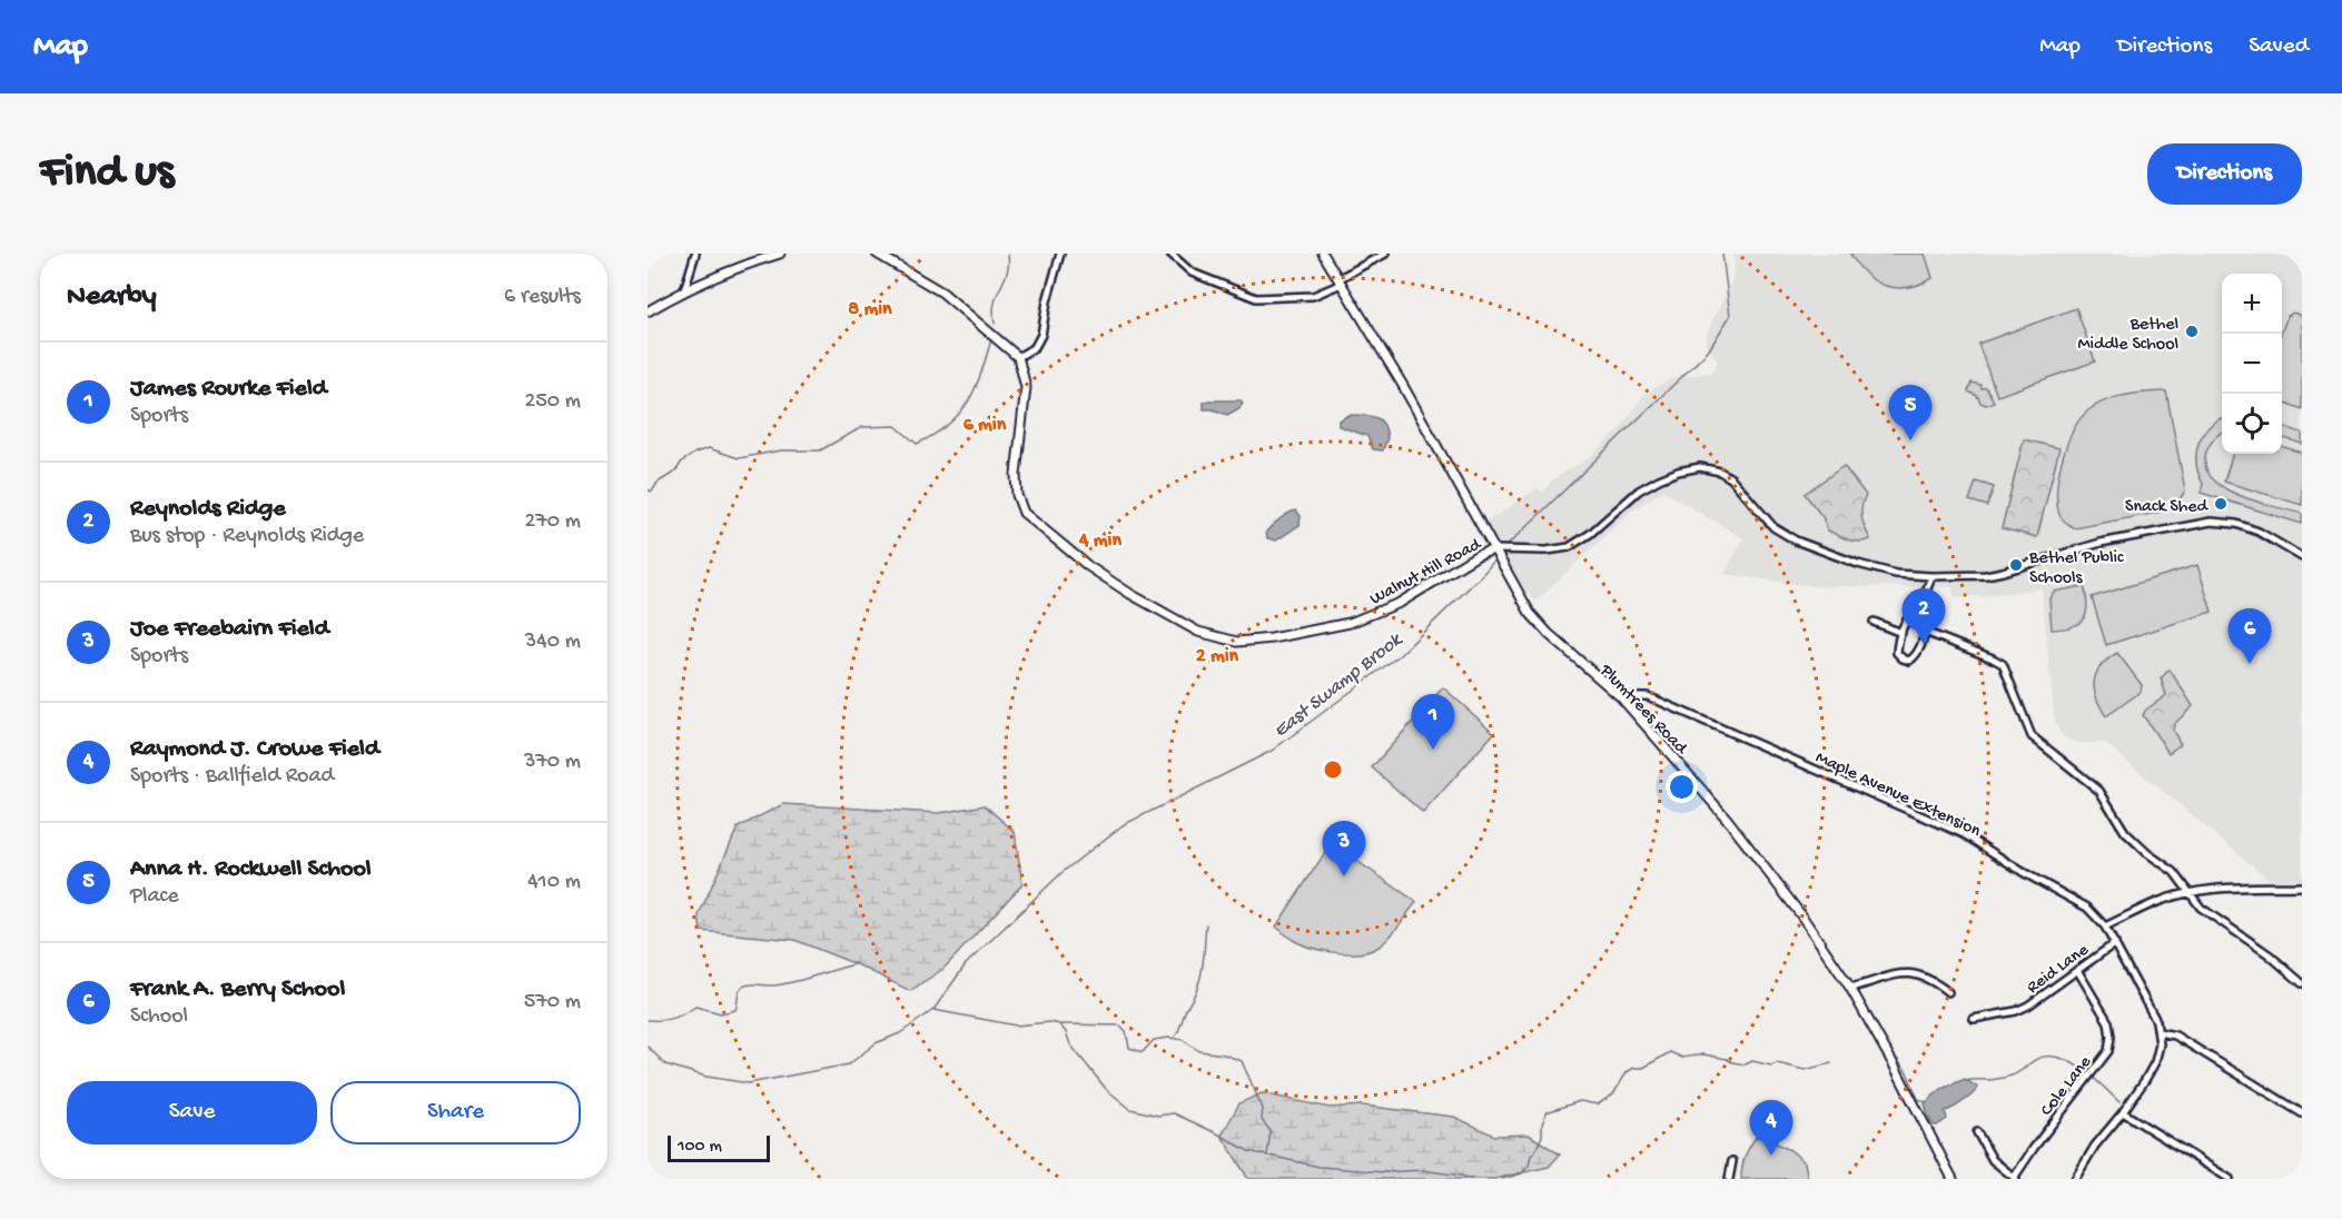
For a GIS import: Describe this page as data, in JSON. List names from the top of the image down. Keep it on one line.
{"streets":{"main road":["Walnut Hill Road","Plumtrees Road"],"street":["Maple Avenue Extension","Reid Lane","Cole Lane"]},"crossings":[["Walnut Hill Road","Plumtrees Road"],["Plumtrees Road","Maple Avenue Extension"],["Maple Avenue Extension","Reid Lane"],["Reid Lane","Cole Lane"]],"water":["East Swamp Brook"],"places":["Bethel Middle School","Snack Shed","Bethel Public Schools"],"scale_bar":"100 m","page":{"header":"Map","nav":["Map","Directions","Saved"],"buttons":["Directions",["Save","Share"]],"title":"Find us","heading":["Nearby","6 results"],"map_buttons":["+","−"],"list":[{"mark":"1","name":"James Rourke Field","note":"Sports","value":"250 m"},{"mark":"2","name":"Reynolds Ridge","note":"Bus stop · Reynolds Ridge","value":"270 m"},{"mark":"3","name":"Joe Freebairn Field","note":"Sports","value":"340 m"},{"mark":"4","name":"Raymond J. Crowe Field","note":"Sports · Ballfield Road","value":"370 m"},{"mark":"5","name":"Anna H. Rockwell School","note":"Place","value":"410 m"},{"mark":"6","name":"Frank A. Berry School","note":"School","value":"570 m"}],"pins":["5","2","6","1","3","4"],"scale":"100 m"},"rings":["8 min","6 min","4 min","2 min"]}
